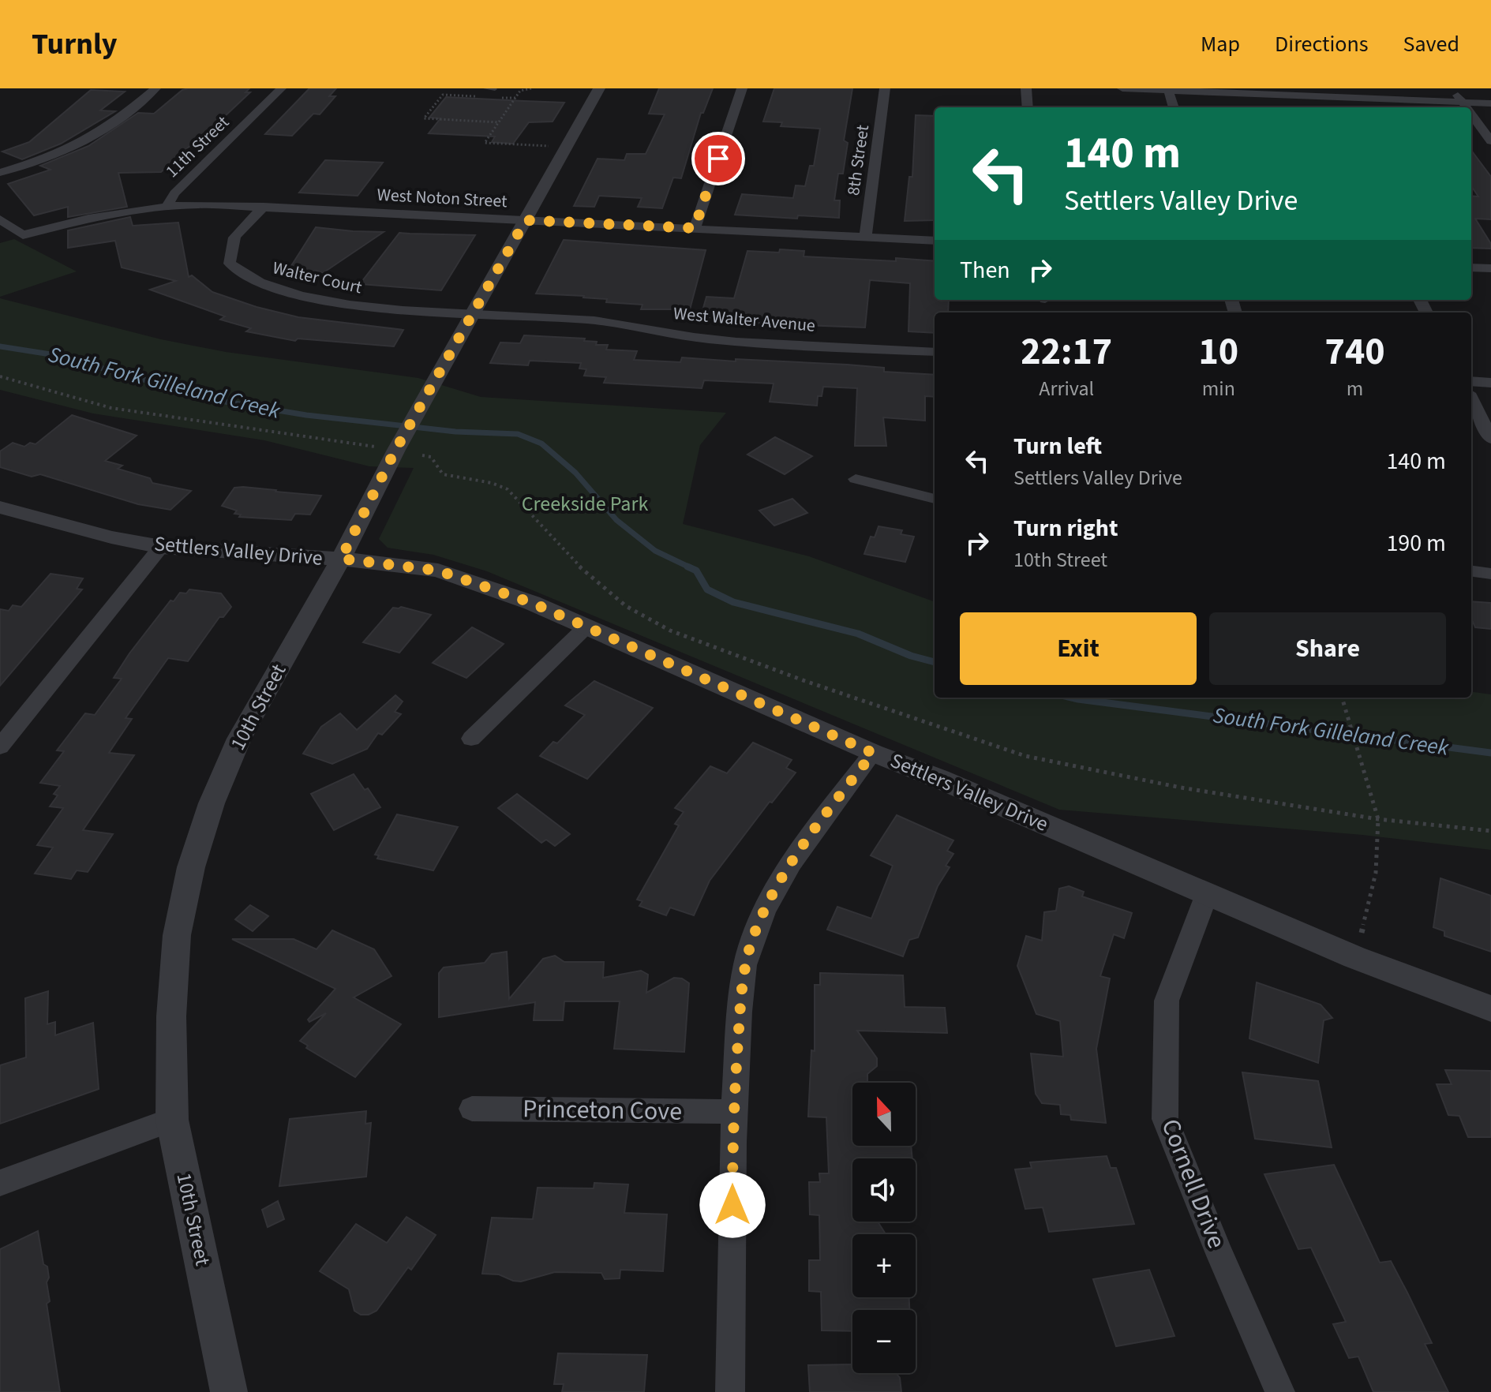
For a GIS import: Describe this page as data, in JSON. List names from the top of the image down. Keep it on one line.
{"streets":{"street":["11th Street","8th Street","West Noton Street","Walter Court","West Walter Avenue","Settlers Valley Drive","10th Street","Princeton Cove","Cornell Drive"]},"crossings":[["11th Street","West Noton Street"],["8th Street","West Noton Street"],["West Noton Street","Walter Court"],["West Noton Street","10th Street"],["Walter Court","West Walter Avenue"],["Walter Court","10th Street"],["West Walter Avenue","10th Street"],["Settlers Valley Drive","10th Street"],["Settlers Valley Drive","Cornell Drive"]],"water":["South Fork Gilleland Creek"],"parks":["Creekside Park"],"north":"top","page":{"header":"Turnly","nav":["Map","Directions","Saved"],"turn":["140 m","Settlers Valley Drive"],"then":"Then","eta":["22:17","Arrival","10","min","740","m"],"list":[{"name":"Turn left","note":"Settlers Valley Drive","value":"140 m"},{"name":"Turn right","note":"10th Street","value":"190 m"}],"buttons":["Exit","Share"],"map_buttons":["+","−"]}}
